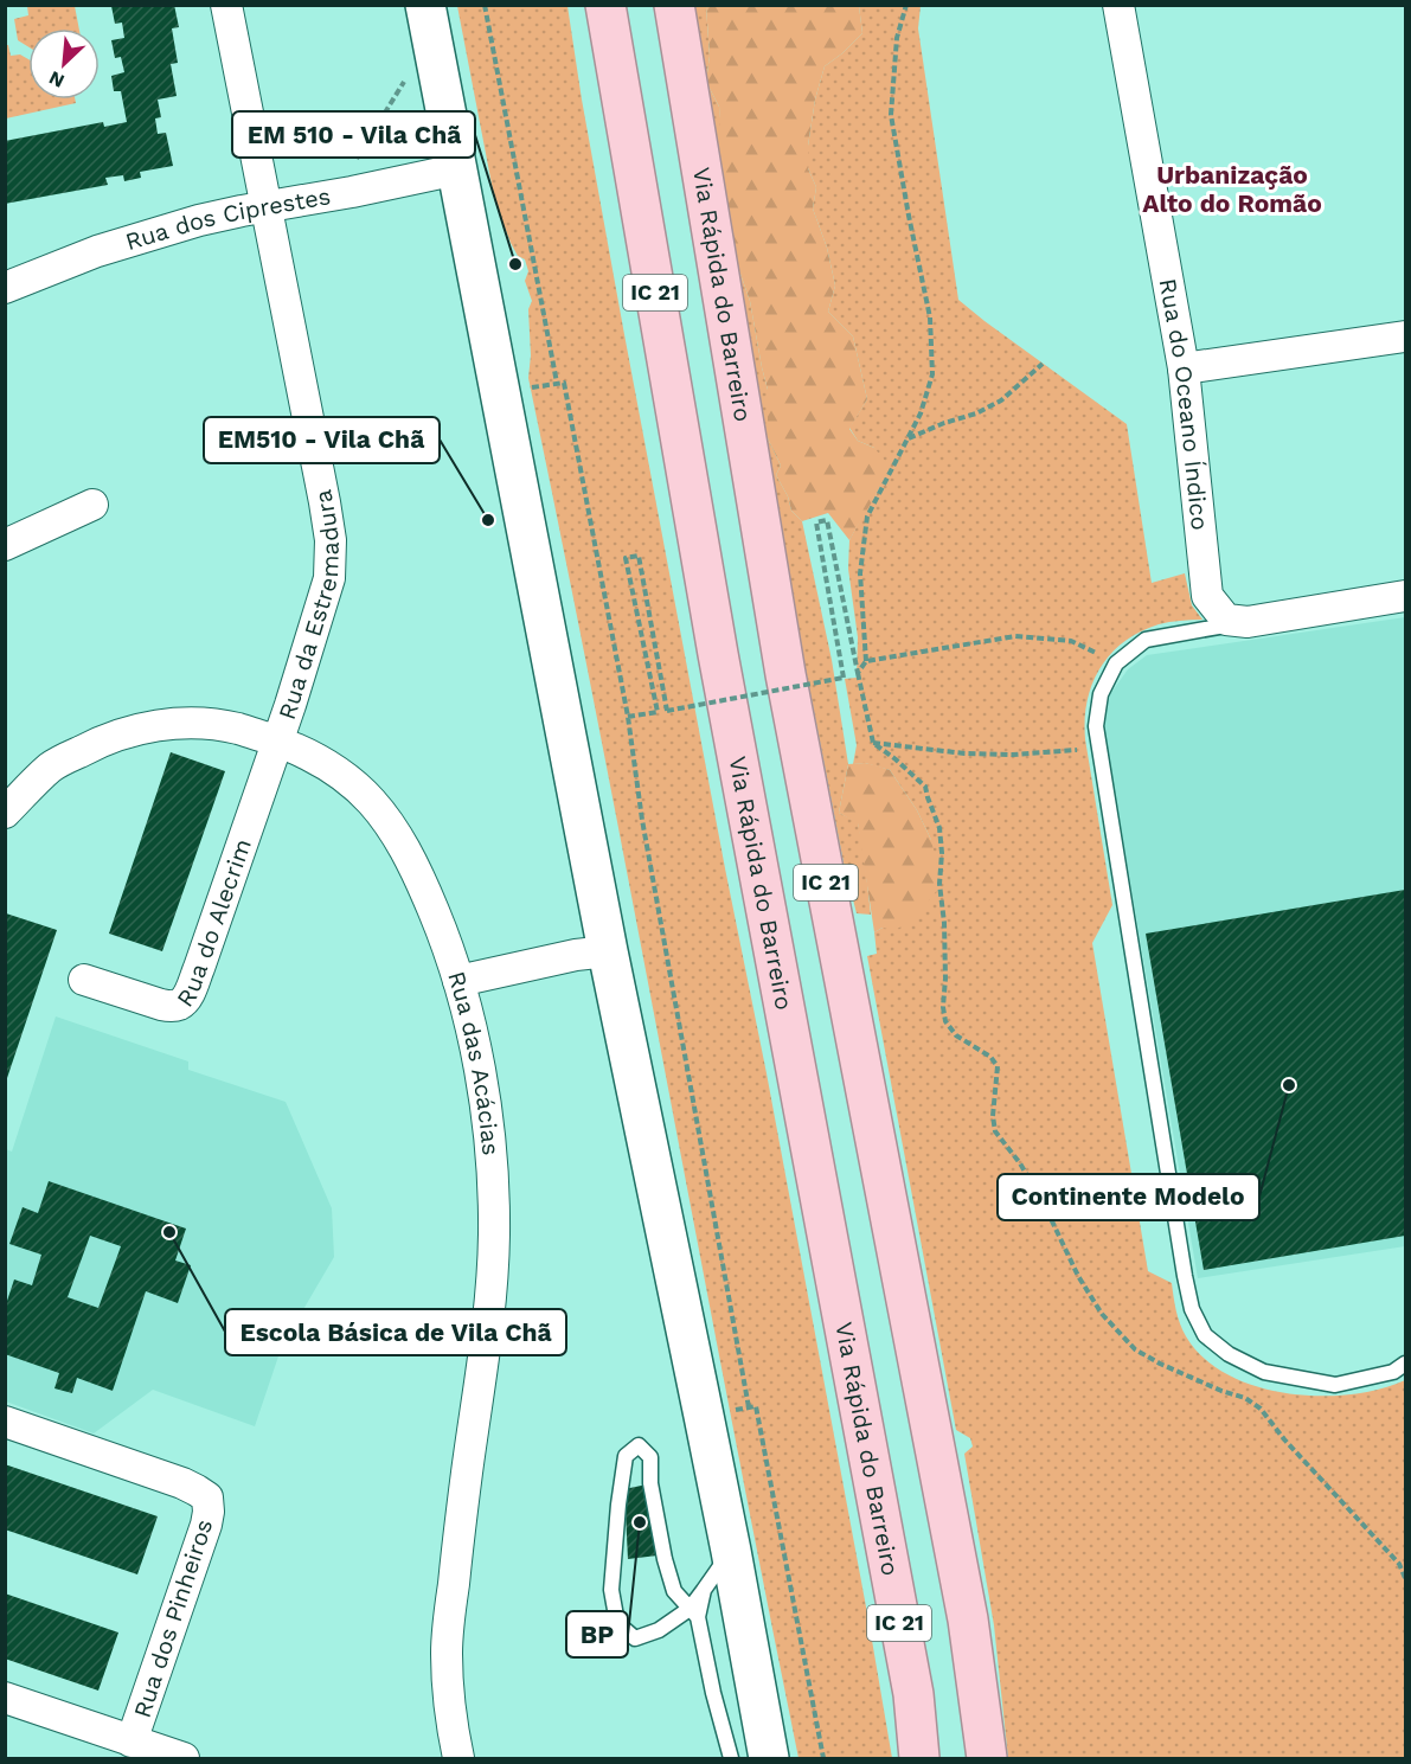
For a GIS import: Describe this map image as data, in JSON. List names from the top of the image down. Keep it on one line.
{"streets":{"highway":["IC 21","Via Rápida do Barreiro"],"street":["Rua dos Ciprestes","Rua do Oceano Índico","Rua da Estremadura","Rua do Alecrim","Rua das Acácias","Rua dos Pinheiros"]},"crossings":[["Rua dos Ciprestes","Rua da Estremadura"],["Rua da Estremadura","Rua do Alecrim"],["Rua da Estremadura","Rua das Acácias"],["Rua do Alecrim","Rua das Acácias"]],"districts":["Urbanização Alto do Romão"],"places":["EM 510 - Vila Chã","EM510 - Vila Chã","Continente Modelo","Escola Básica de Vila Chã","BP"],"north":"bottom left"}
